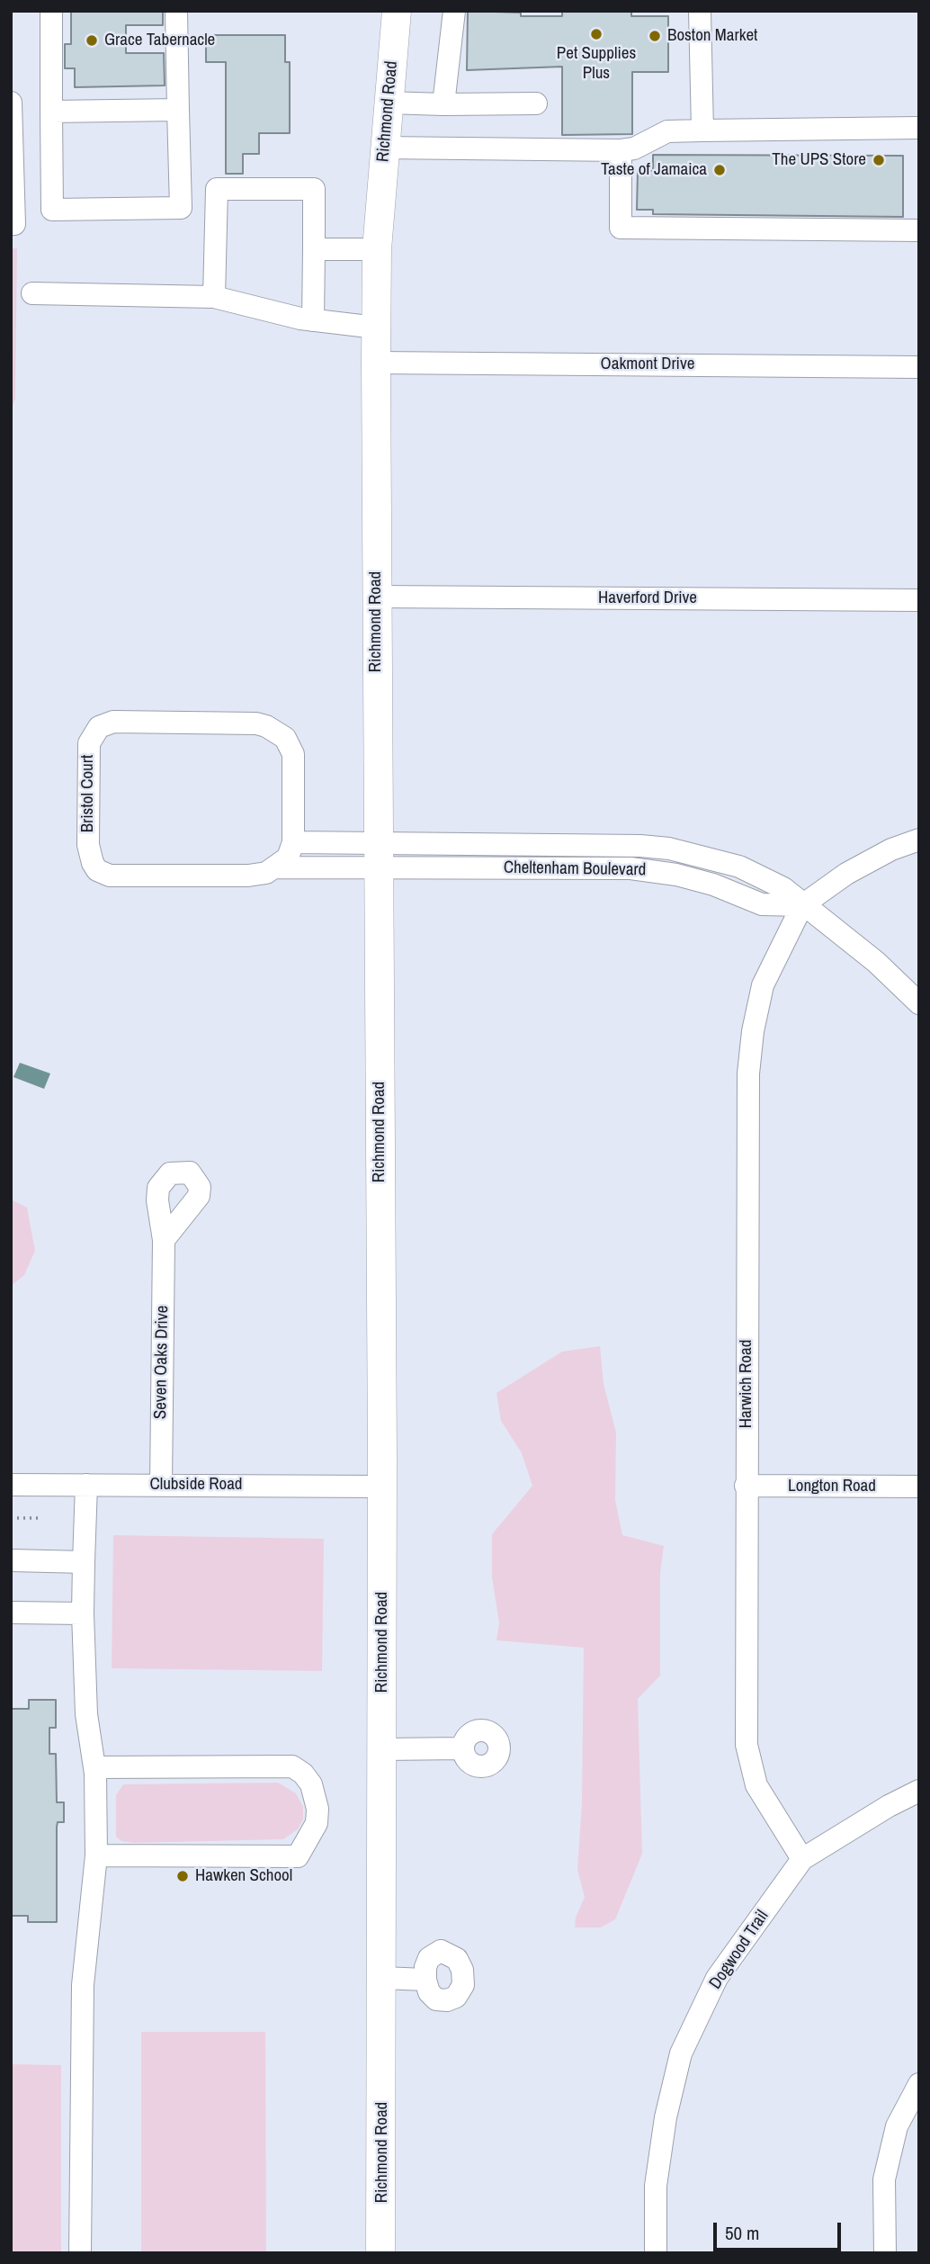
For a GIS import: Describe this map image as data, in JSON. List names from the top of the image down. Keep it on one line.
{"streets":{"main road":["Richmond Road"],"street":["Oakmont Drive","Haverford Drive","Bristol Court","Cheltenham Boulevard","Seven Oaks Drive","Harwich Road","Clubside Road","Longton Road","Dogwood Trail"]},"crossings":[["Richmond Road","Oakmont Drive"],["Richmond Road","Haverford Drive"],["Richmond Road","Cheltenham Boulevard"],["Richmond Road","Clubside Road"],["Cheltenham Boulevard","Harwich Road"],["Seven Oaks Drive","Clubside Road"],["Harwich Road","Longton Road"],["Harwich Road","Dogwood Trail"]],"places":["Pet Supplies Plus","Boston Market","Grace Tabernacle","The UPS Store","Taste of Jamaica","Hawken School"],"scale_bar":"50 m"}
